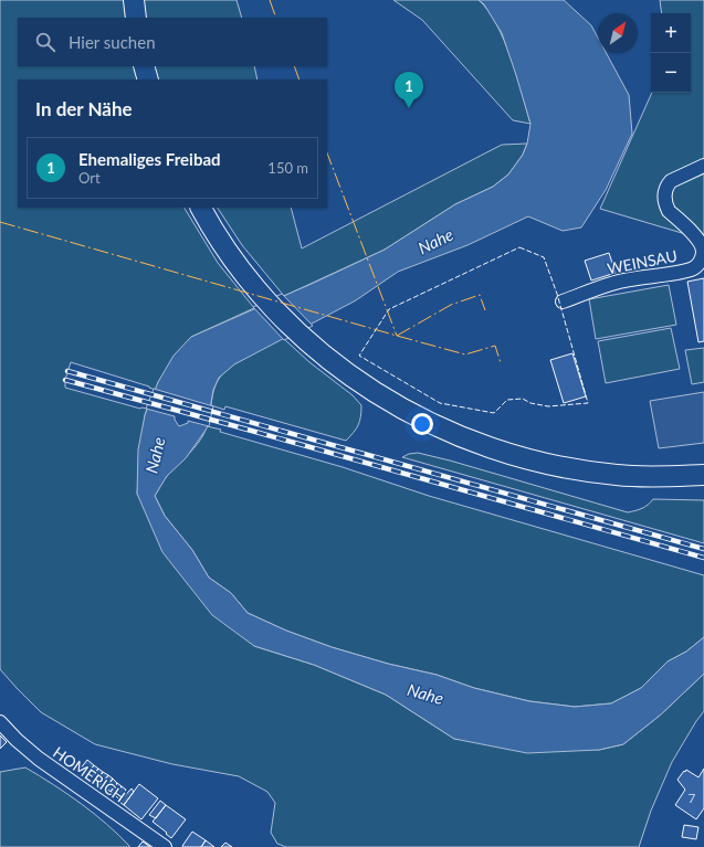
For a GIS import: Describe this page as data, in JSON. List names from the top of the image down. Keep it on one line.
{"streets":{"street":["WEINSAU","HOMERICH"]},"water":["Nahe"],"house_numbers":["7"],"north":"top right","page":{"map_buttons":["+","−"],"search":"Hier suchen","pins":"1","heading":"In der Nähe","list":[{"mark":"1","name":"Ehemaliges Freibad","note":"Ort","value":"150 m"}]}}
